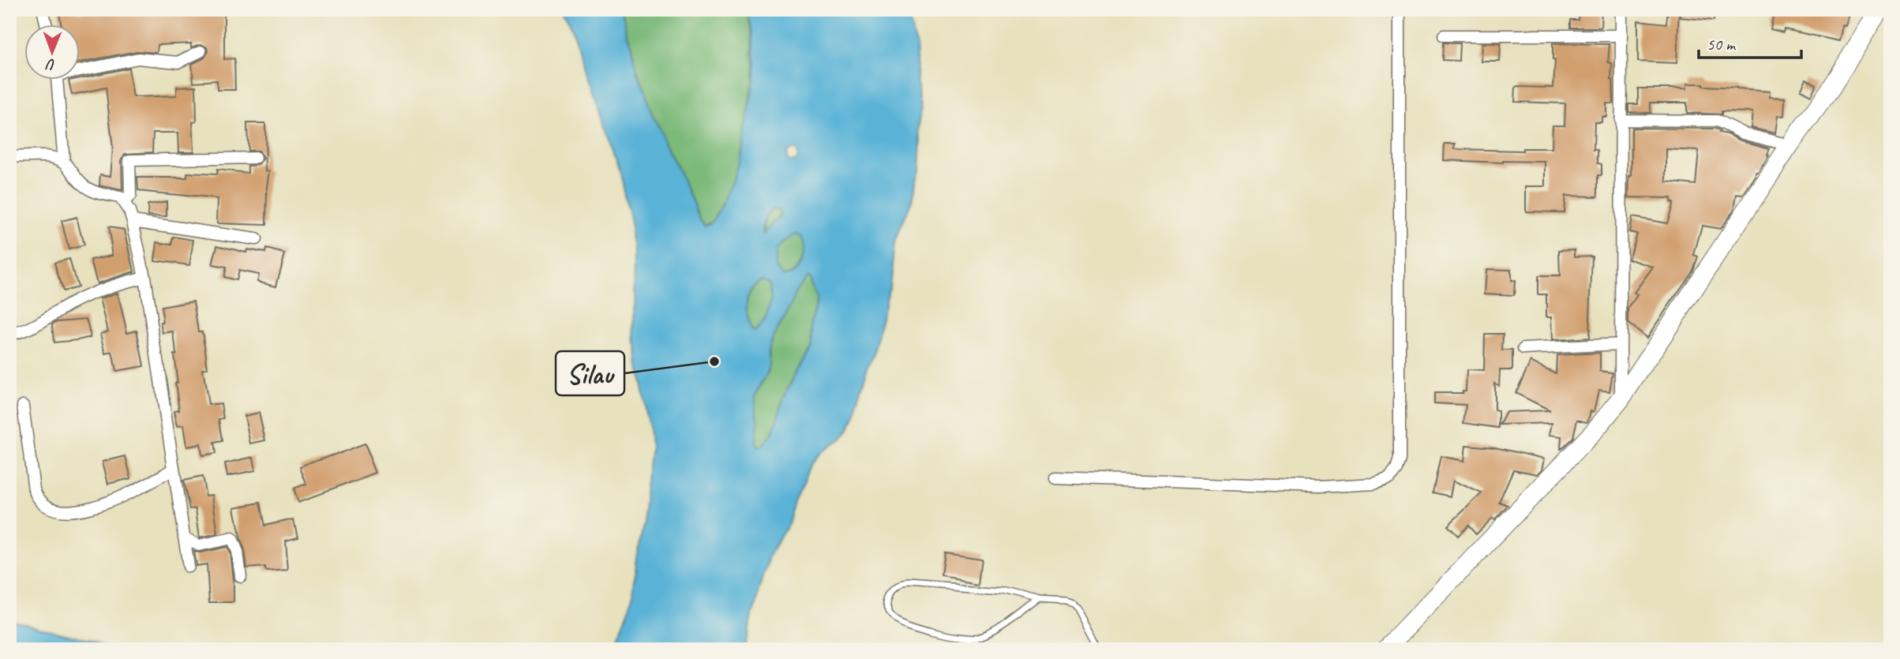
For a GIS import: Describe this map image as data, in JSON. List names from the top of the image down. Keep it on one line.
{"places":["Silau"],"scale_bar":"50 m","north":"bottom"}
